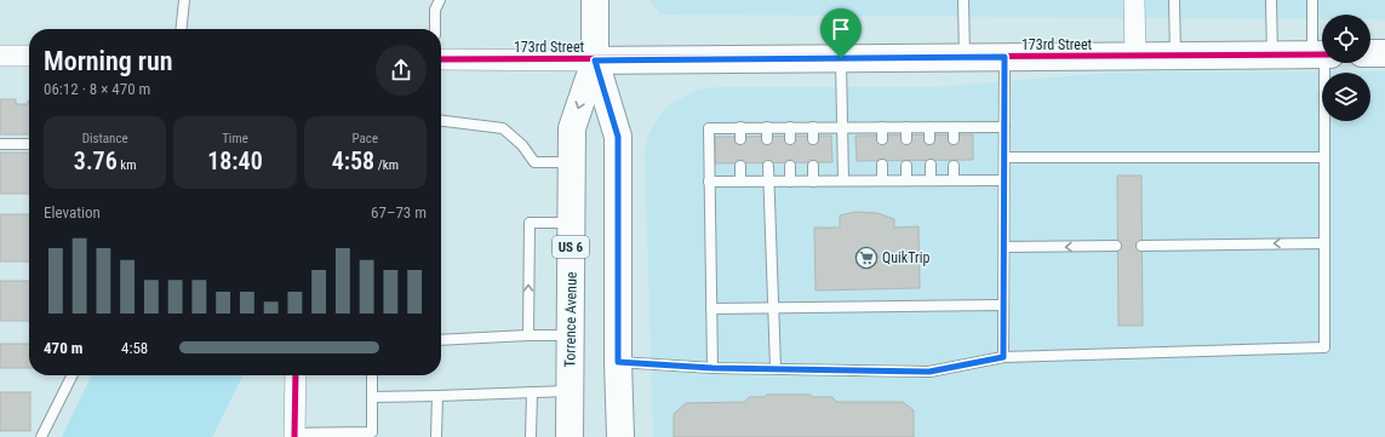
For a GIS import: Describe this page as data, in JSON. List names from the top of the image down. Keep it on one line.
{"streets":{"main road":["173rd Street","US 6","Torrence Avenue"]},"crossings":[["173rd Street","Torrence Avenue"]],"places":{"supermarket":["QuikTrip"]},"page":{"heading":["Morning run","06:12 · 8 × 470 m"],"stats":[["Distance","3.76 km"],["Time","18:40"],["Pace","4:58 /km"]],"chart":["Elevation","67–73 m"],"list":[{"name":"470 m","note":"4:58"}]}}
